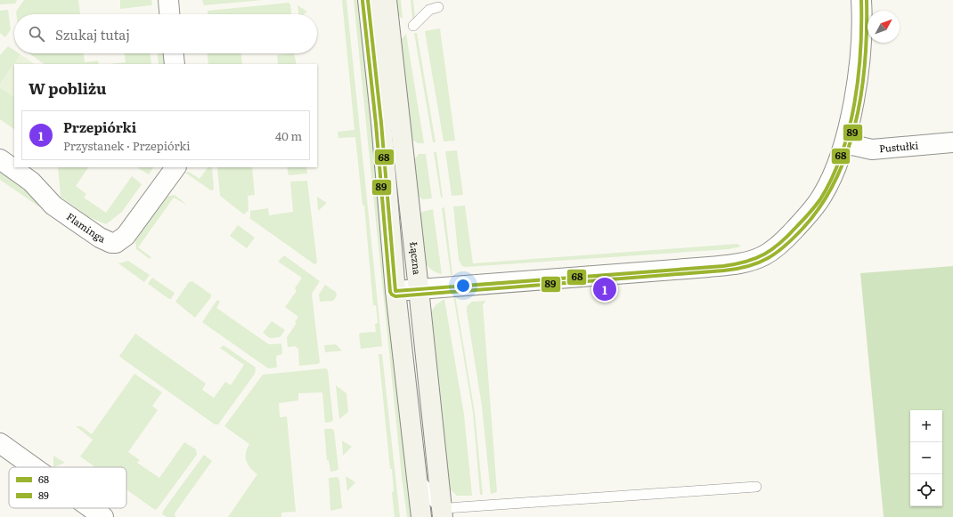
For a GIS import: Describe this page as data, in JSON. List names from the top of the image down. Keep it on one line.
{"streets":{"street":["Pustułki","Flaminga","Łączna"]},"lines":["transit line 68","transit line 89"],"legend":["68","89"],"north":"top right","page":{"search":"Szukaj tutaj","heading":"W pobliżu","list":[{"mark":"1","name":"Przepiórki","note":"Przystanek · Przepiórki","value":"40 m"}],"pins":"1","map_buttons":["+","−"]}}
